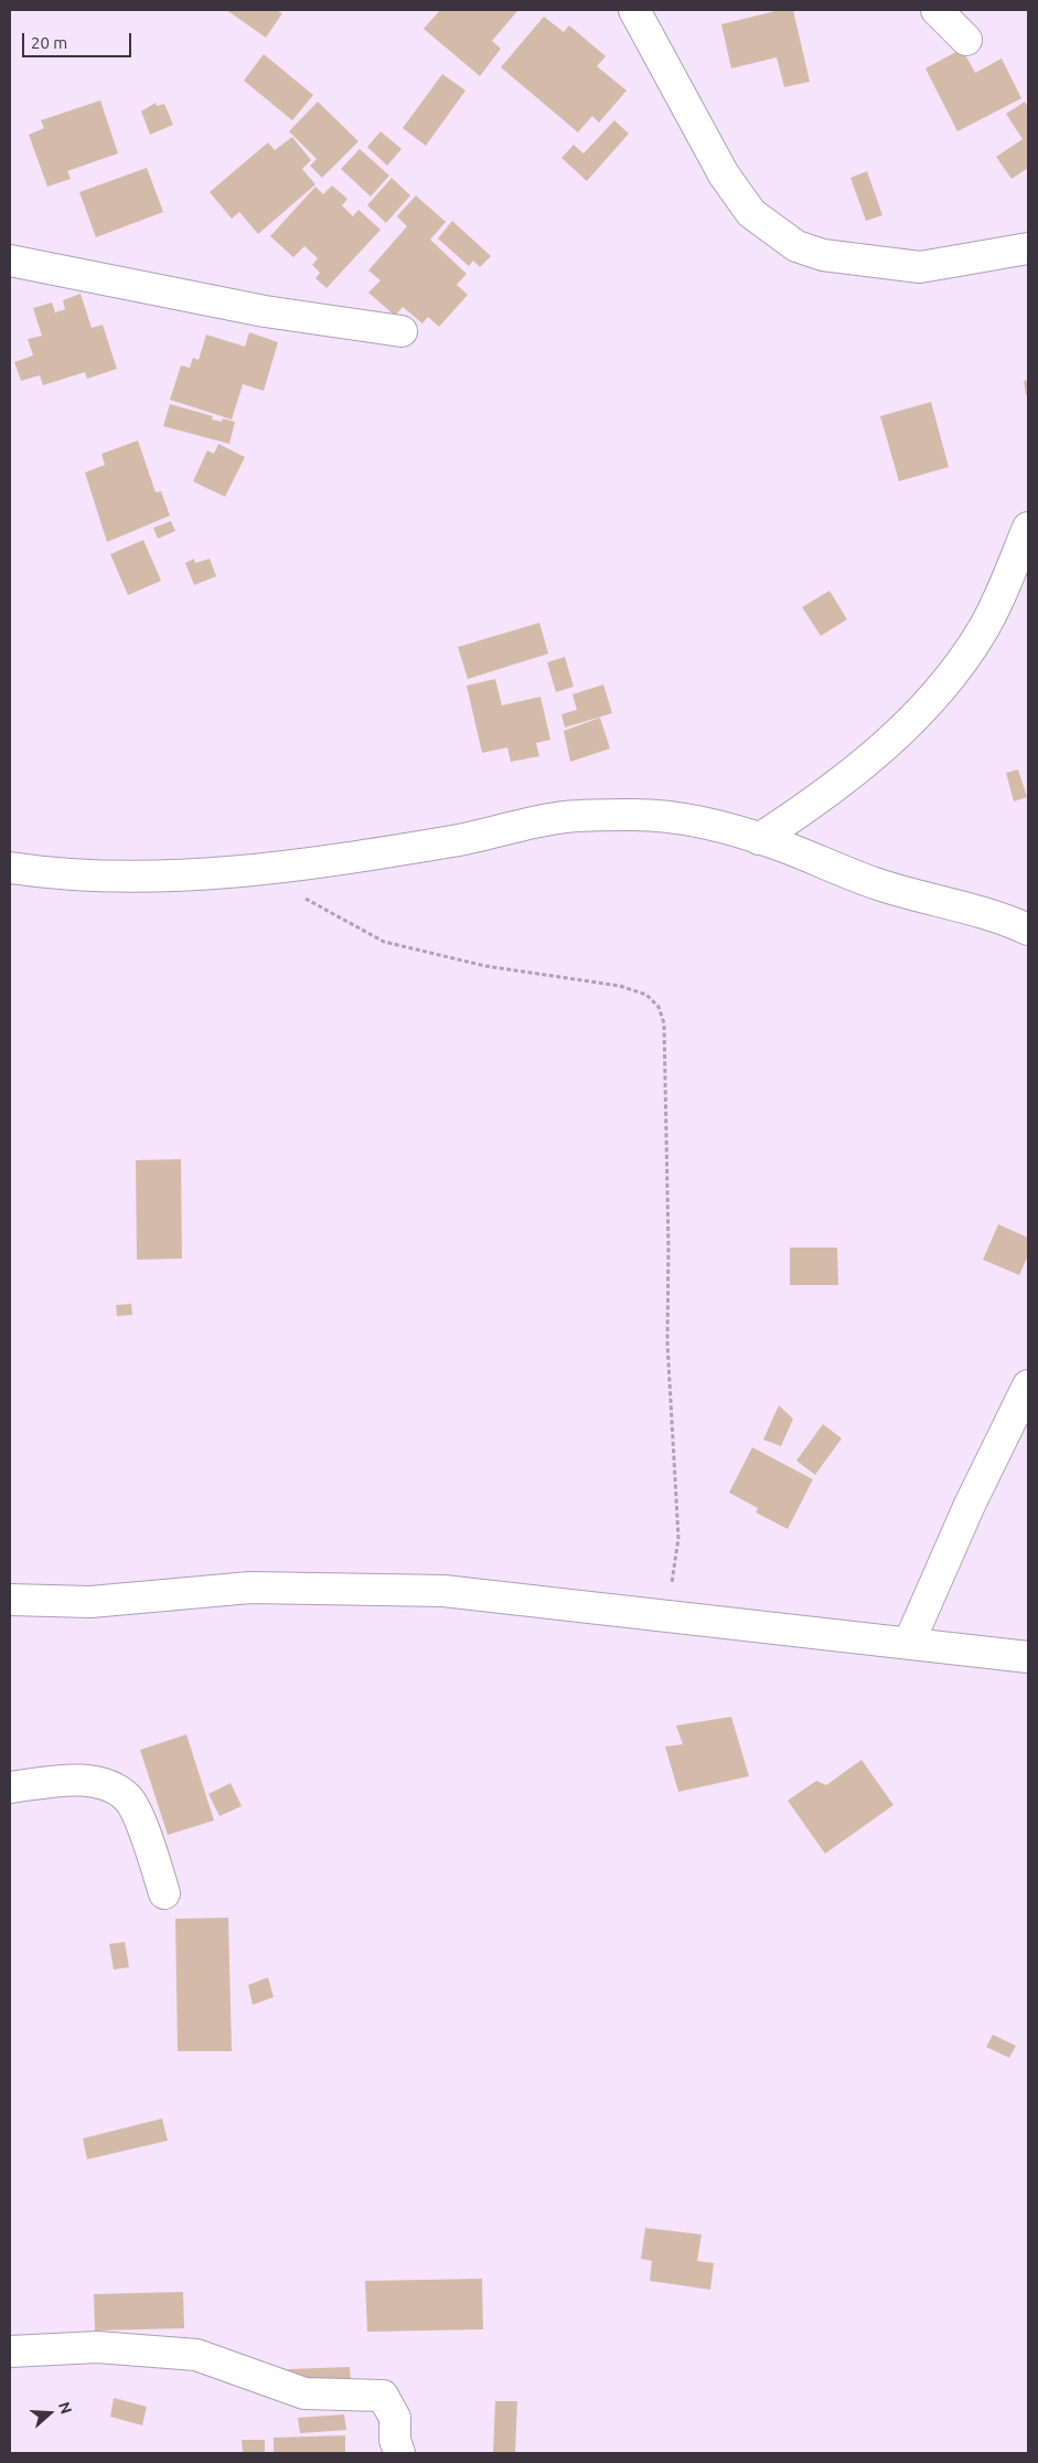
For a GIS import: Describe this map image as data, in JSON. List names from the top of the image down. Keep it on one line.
{"scale_bar":"20 m","north":"right"}
